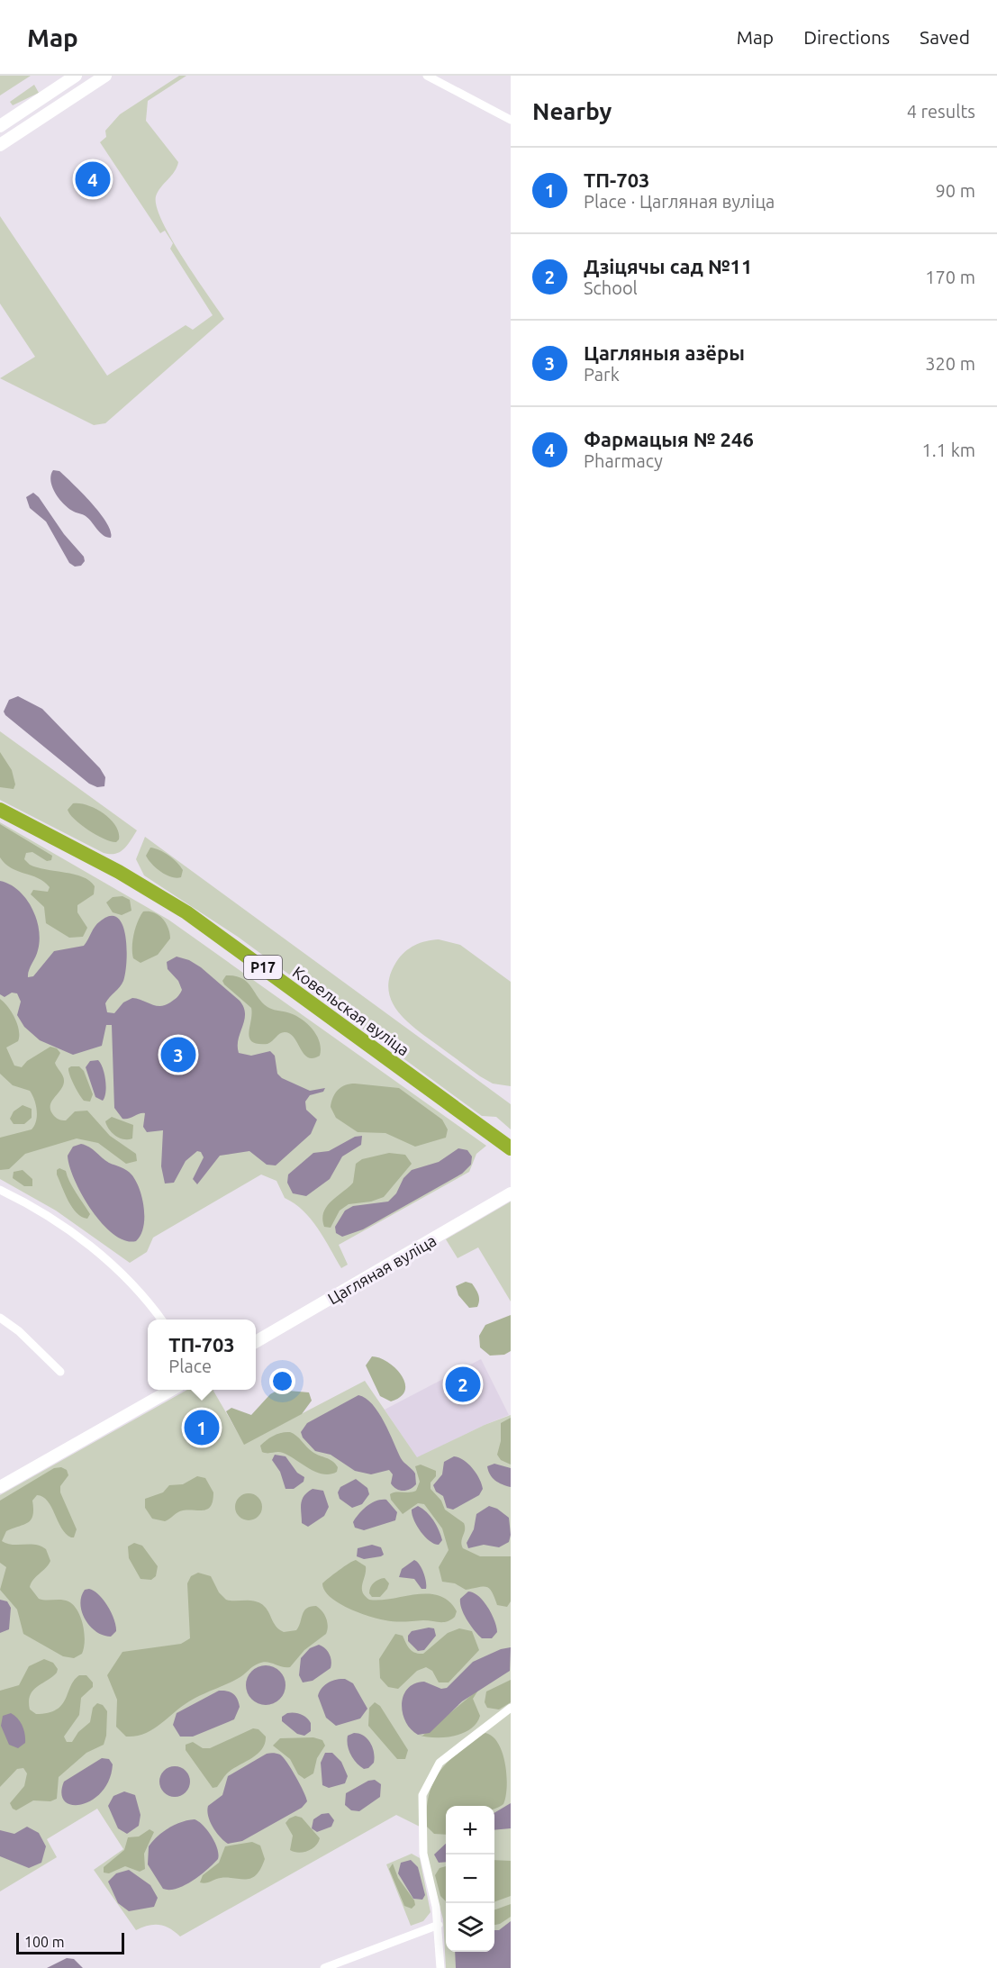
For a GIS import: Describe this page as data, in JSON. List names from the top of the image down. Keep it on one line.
{"streets":{"highway":["Р17","Ковельская вуліца"],"street":["Цагляная вуліца"]},"scale_bar":"100 m","page":{"header":"Map","nav":["Map","Directions","Saved"],"heading":["Nearby","4 results"],"list":[{"mark":"1","name":"ТП-703","note":"Place · Цагляная вуліца","value":"90 m"},{"mark":"2","name":"Дзіцячы сад №11","note":"School","value":"170 m"},{"mark":"3","name":"Цагляныя азёры","note":"Park","value":"320 m"},{"mark":"4","name":"Фармацыя № 246","note":"Pharmacy","value":"1.1 km"}],"pins":["4","3","2","1"],"popup":["ТП-703","Place"],"map_buttons":["+","−"],"scale":"100 m"}}
